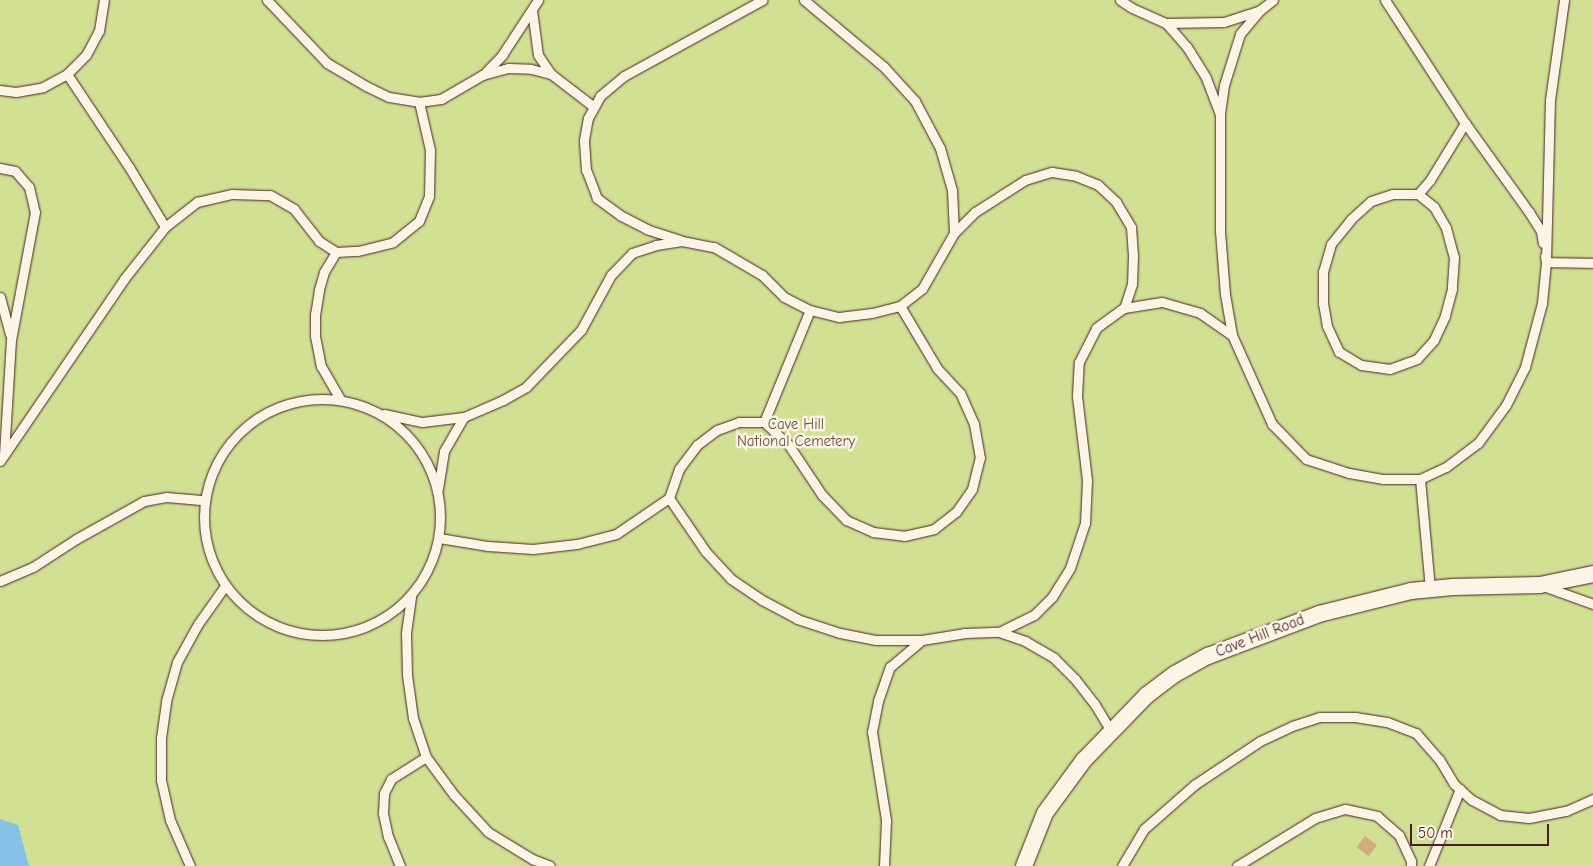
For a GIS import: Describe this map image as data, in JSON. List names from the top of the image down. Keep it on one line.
{"streets":{"street":["Cave Hill Road"]},"parks":["Cave Hill National Cemetery"],"scale_bar":"50 m"}
